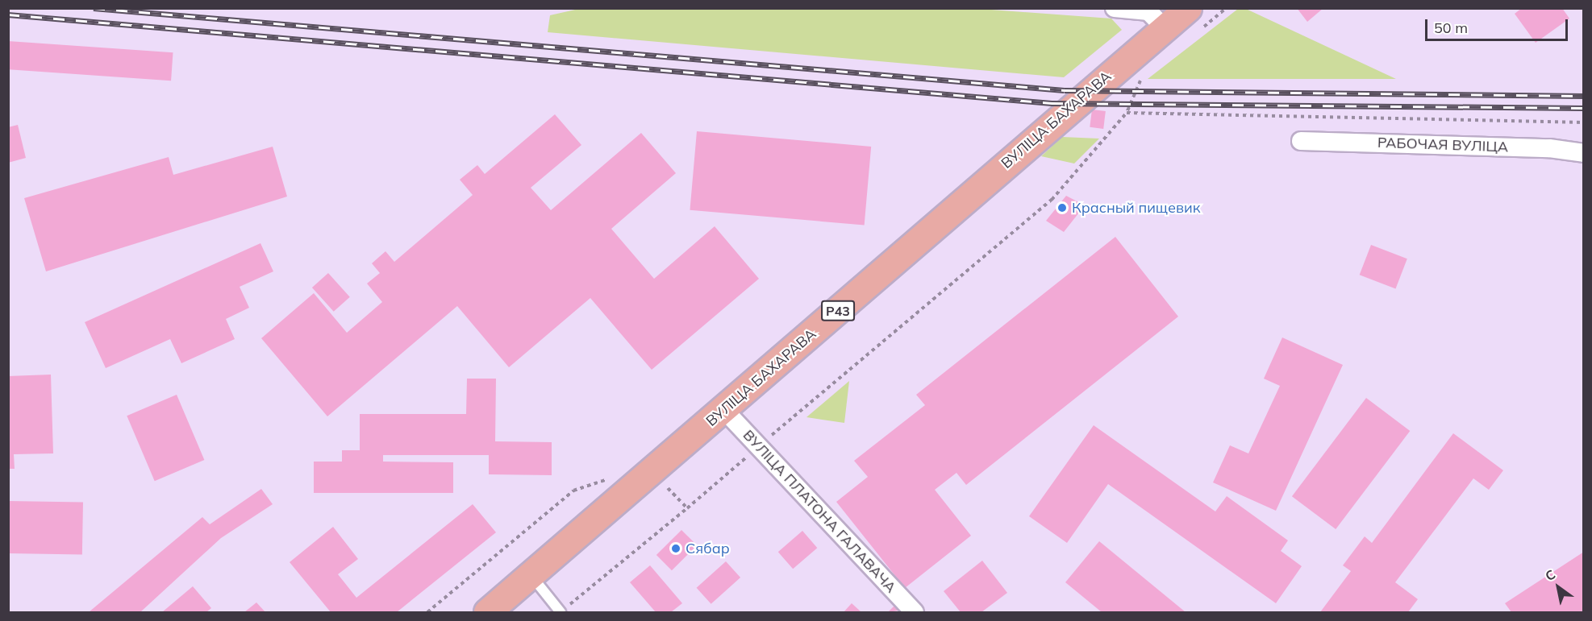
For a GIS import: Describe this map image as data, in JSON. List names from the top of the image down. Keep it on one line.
{"streets":{"main road":["ВУЛІЦА БАХАРАВА","Р43"],"street":["РАБОЧАЯ ВУЛІЦА","ВУЛІЦА ПЛАТОНА ГАЛАВАЧА"]},"crossings":[["ВУЛІЦА БАХАРАВА","ВУЛІЦА ПЛАТОНА ГАЛАВАЧА"]],"places":["Красный пищевик","Сябар"],"scale_bar":"50 m","north":"top left"}
